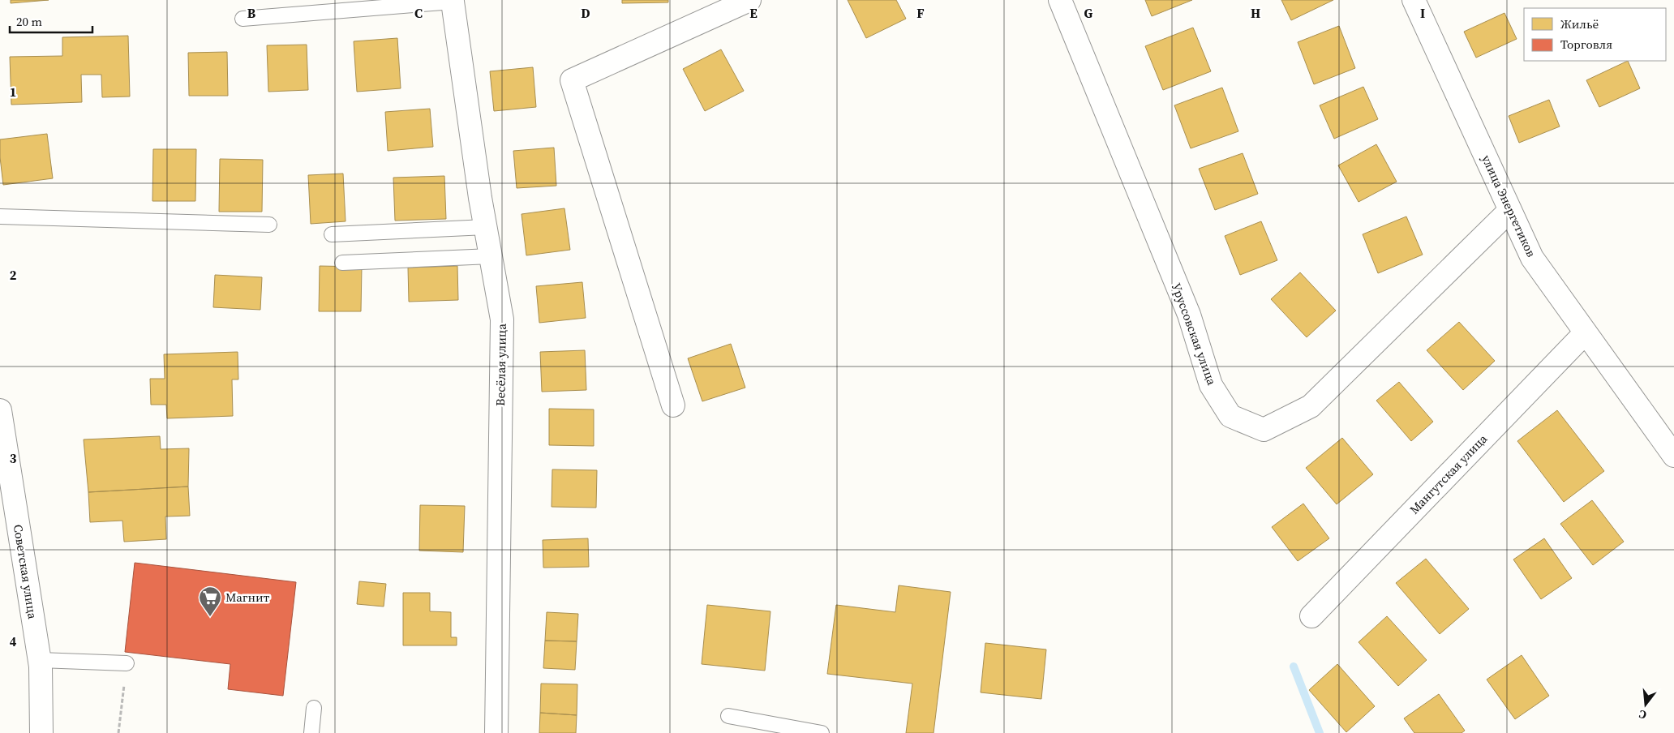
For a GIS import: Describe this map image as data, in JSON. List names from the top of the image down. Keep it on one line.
{"streets":{"street":["улица Энергетиков","Уруссовская улица","Весёлая улица","Мангутская улица","Советская улица"]},"crossings":[["улица Энергетиков","Уруссовская улица"],["улица Энергетиков","Мангутская улица"]],"places":{"supermarket":["Магнит"]},"legend":["Жильё","Торговля"],"scale_bar":"20 m","north":"bottom","grid":{"columns":["B","C","D","E","F","G","H","I"],"rows":["1","2","3","4"]}}
